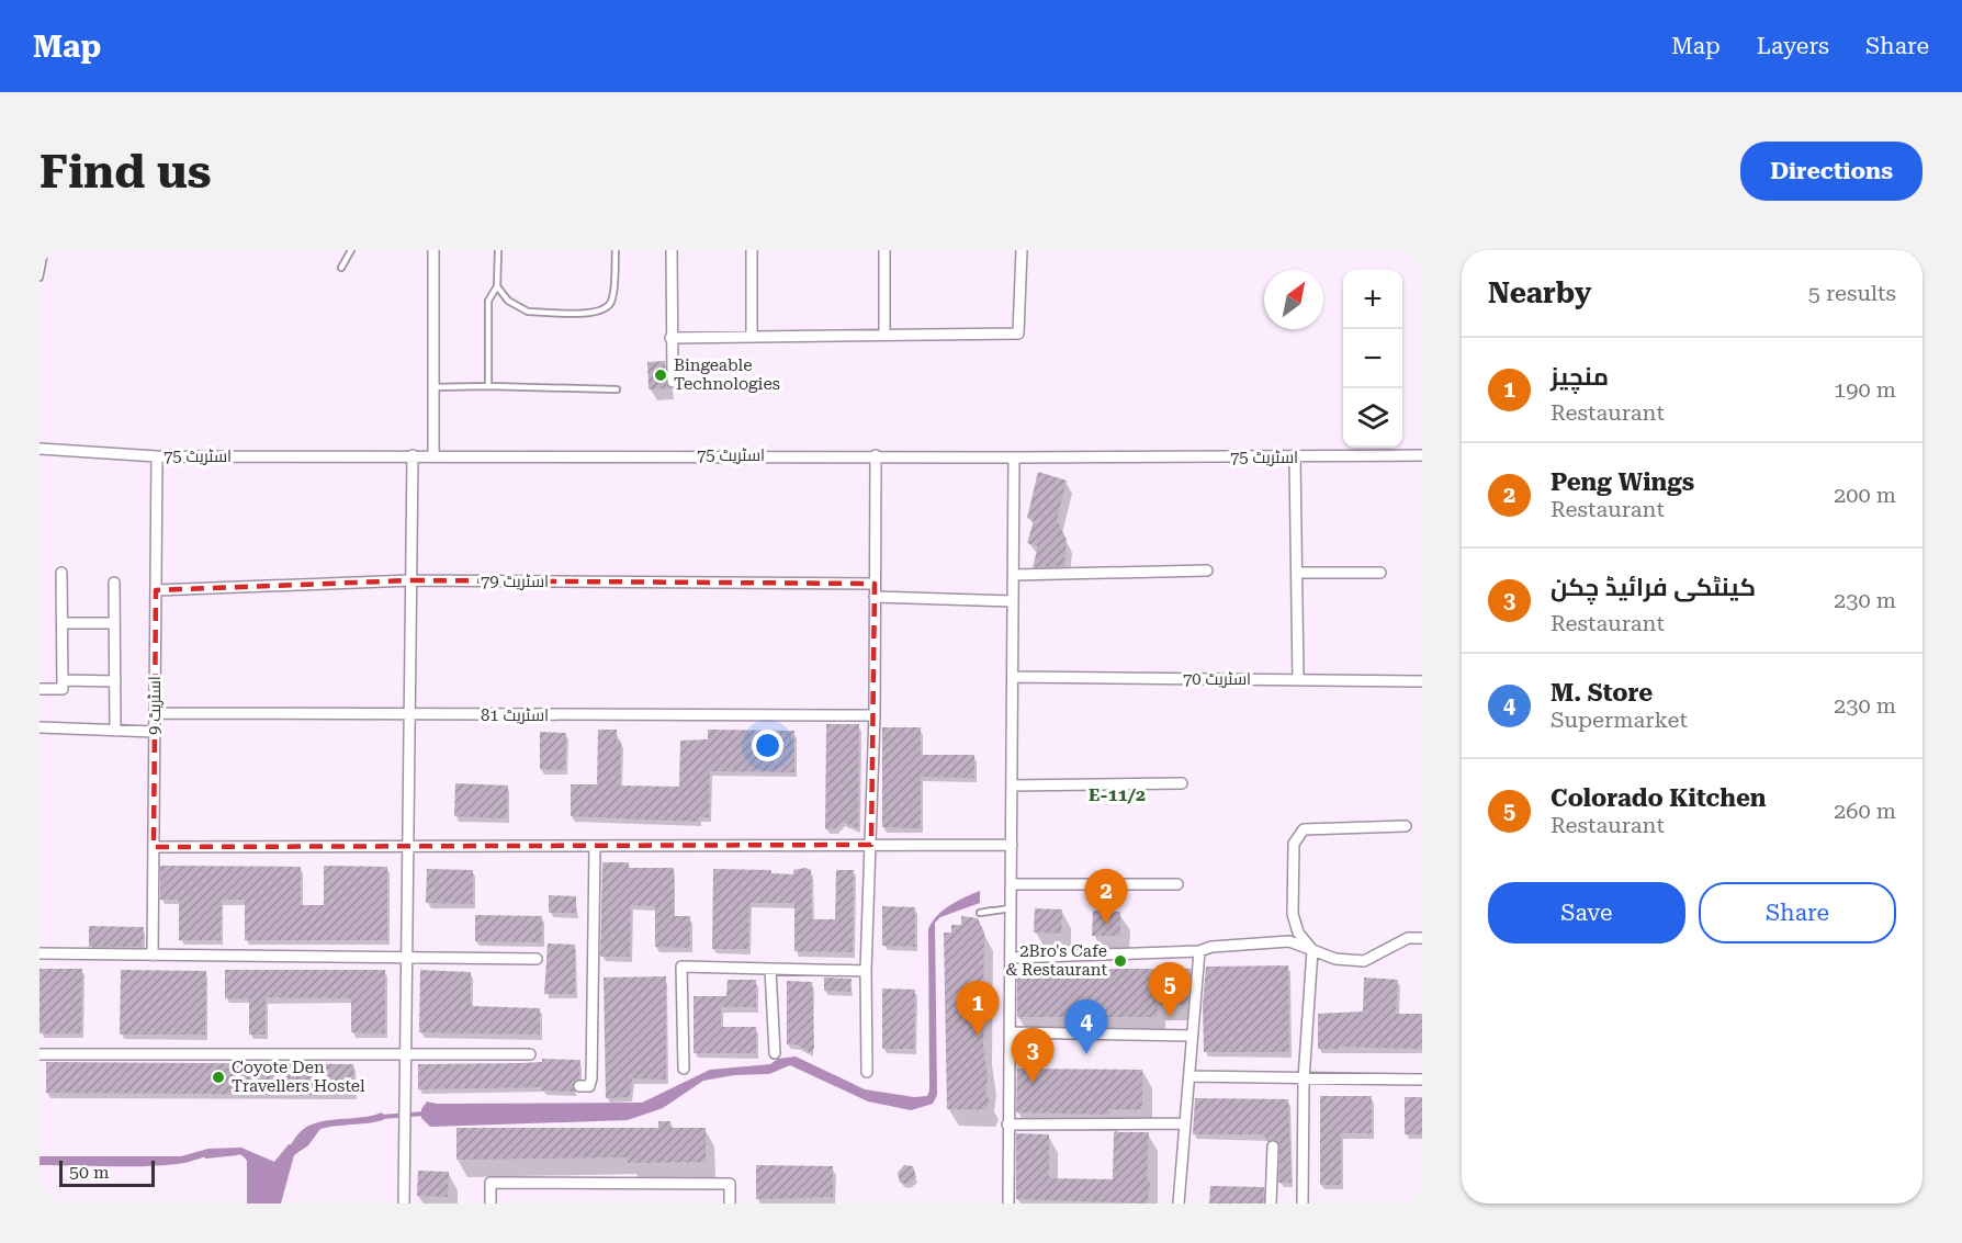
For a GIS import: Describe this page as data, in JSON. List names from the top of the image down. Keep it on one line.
{"streets":{"street":["اسٹریٹ 75","اسٹریٹ 79","اسٹریٹ 70","اسٹریٹ 9","اسٹریٹ 81"]},"crossings":[["اسٹریٹ 75","اسٹریٹ 9"],["اسٹریٹ 79","اسٹریٹ 9"],["اسٹریٹ 9","اسٹریٹ 81"]],"districts":["E-11/2"],"places":["Bingeable Technologies","2Bro's Cafe & Restaurant","Coyote Den Travellers Hostel"],"scale_bar":"50 m","north":"top right","page":{"header":"Map","nav":["Map","Layers","Share"],"buttons":["Directions",["Save","Share"]],"title":"Find us","heading":["Nearby","5 results"],"map_buttons":["+","−"],"list":[{"mark":"1","name":"منچیز","note":"Restaurant","value":"190 m"},{"mark":"2","name":"Peng Wings","note":"Restaurant","value":"200 m"},{"mark":"3","name":"کینٹکی فرائیڈ چکن","note":"Restaurant","value":"230 m"},{"mark":"4","name":"M. Store","note":"Supermarket","value":"230 m"},{"mark":"5","name":"Colorado Kitchen","note":"Restaurant","value":"260 m"}],"pins":["2","5","1","4","3"],"scale":"50 m"}}
